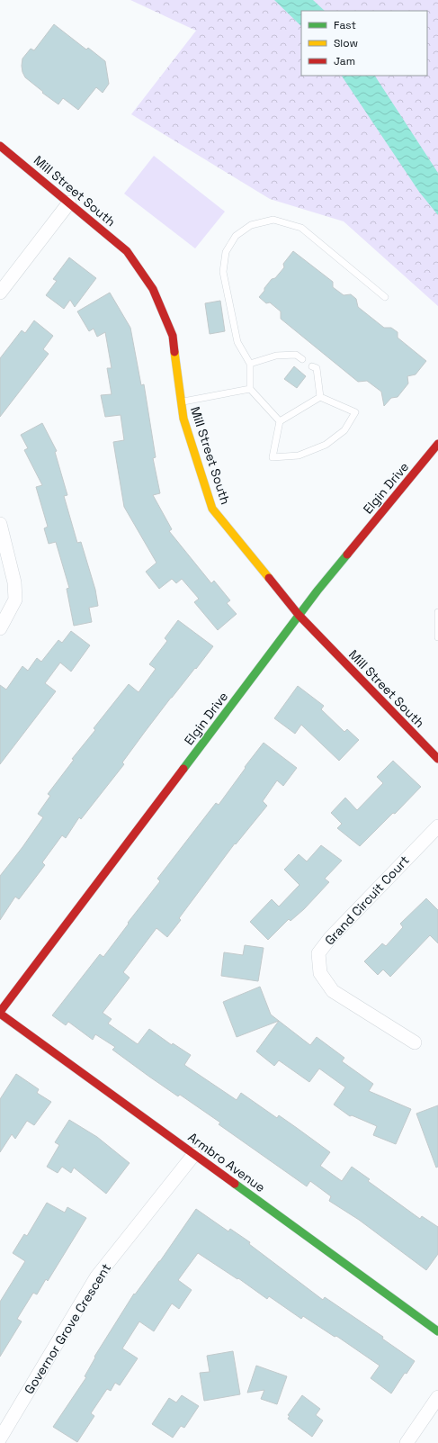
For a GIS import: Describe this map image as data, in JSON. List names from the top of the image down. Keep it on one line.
{"streets":{"street":["Mill Street South","Elgin Drive","Grand Circuit Court","Armbro Avenue","Governor Grove Crescent"]},"crossings":[["Mill Street South","Elgin Drive"],["Elgin Drive","Armbro Avenue"],["Armbro Avenue","Governor Grove Crescent"]],"legend":["Fast","Slow","Jam"]}
